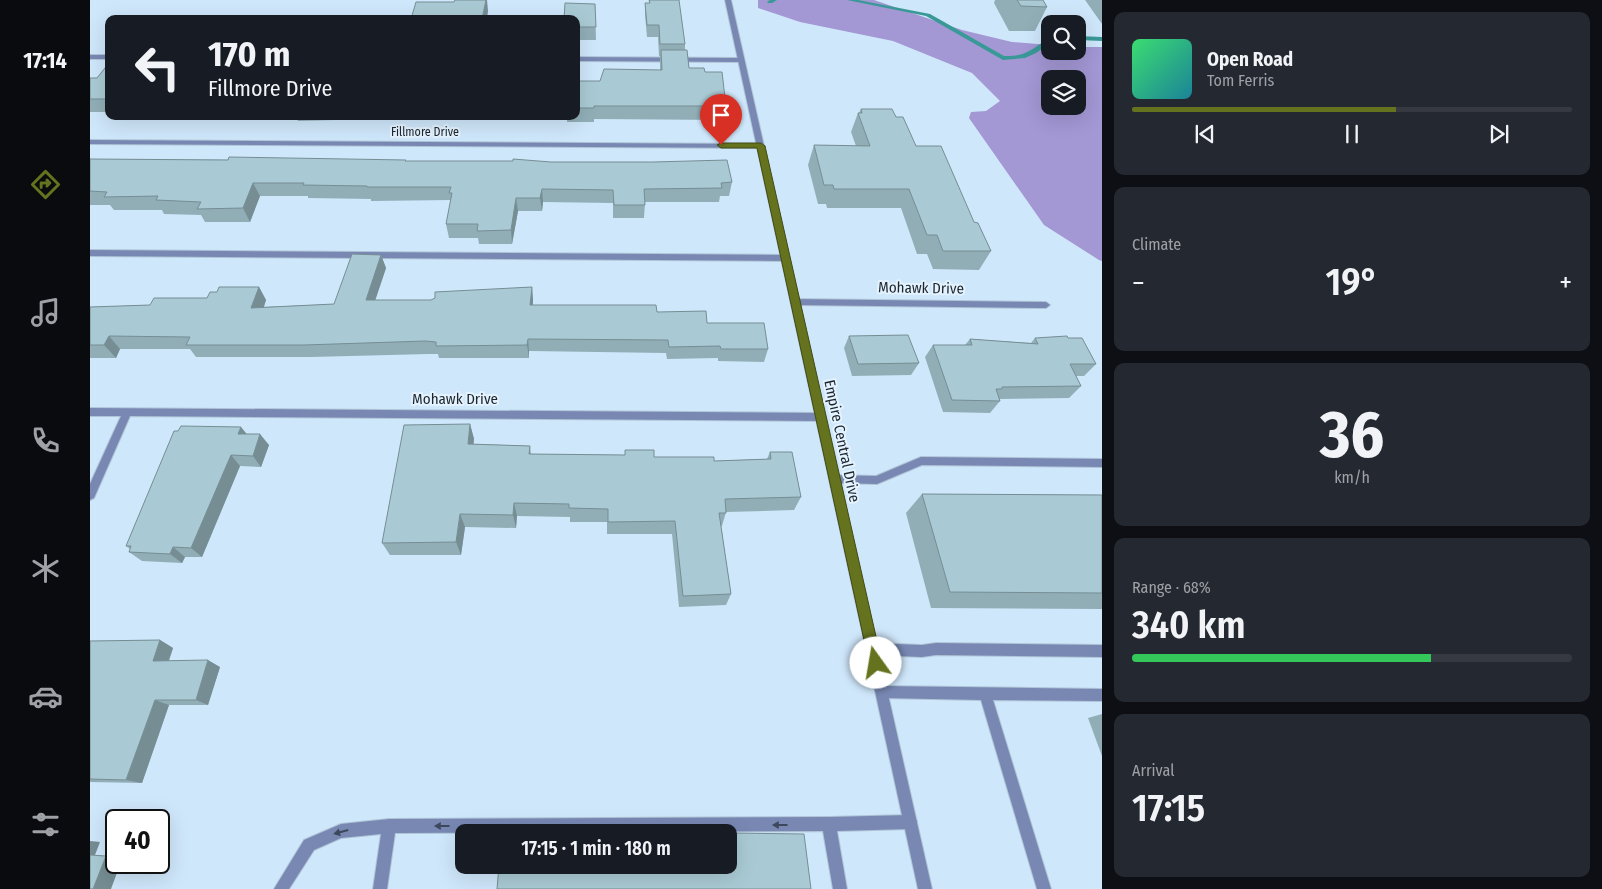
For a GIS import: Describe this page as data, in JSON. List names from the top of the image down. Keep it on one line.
{"streets":{"street":["Fillmore Drive","Mohawk Drive","Empire Central Drive"]},"crossings":[["Fillmore Drive","Empire Central Drive"],["Mohawk Drive","Empire Central Drive"]],"page":{"tabs":"17:14","turn":["170 m","Fillmore Drive"],"song":["Open Road","Tom Ferris"],"tile":["Climate",["36","km/h"],["Range · 68%","340 km"],["Arrival","17:15"]],"heat":["−","19°","+"],"limit":"40","trip":"17:15 · 1 min · 180 m"}}
